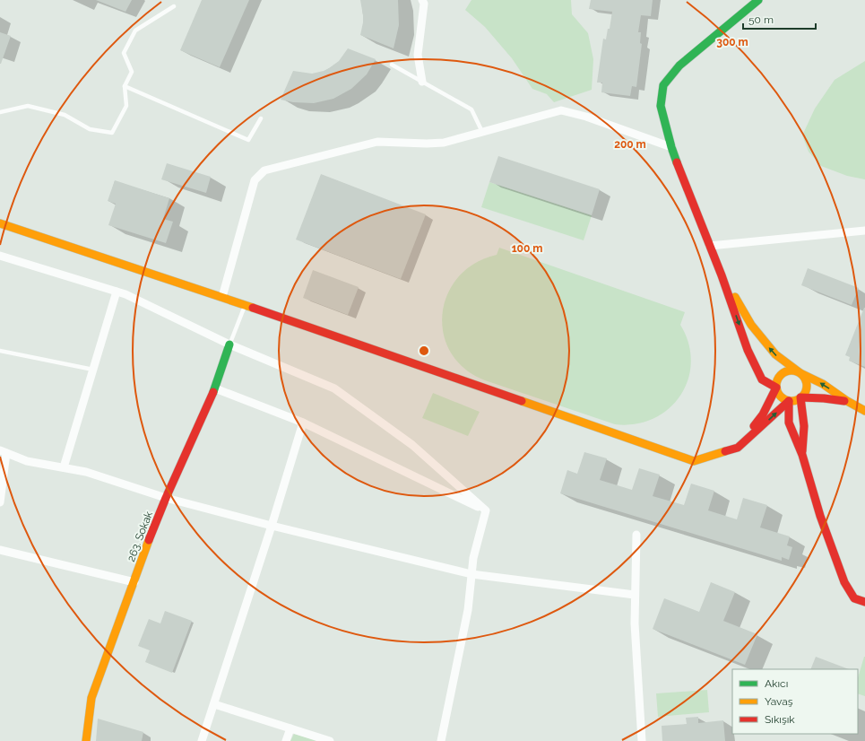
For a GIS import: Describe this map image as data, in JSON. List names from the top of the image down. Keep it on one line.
{"streets":{"street":["263. Sokak"]},"legend":["Akıcı","Yavaş","Sıkışık"],"scale_bar":"50 m","rings":["300 m","200 m","100 m"]}
